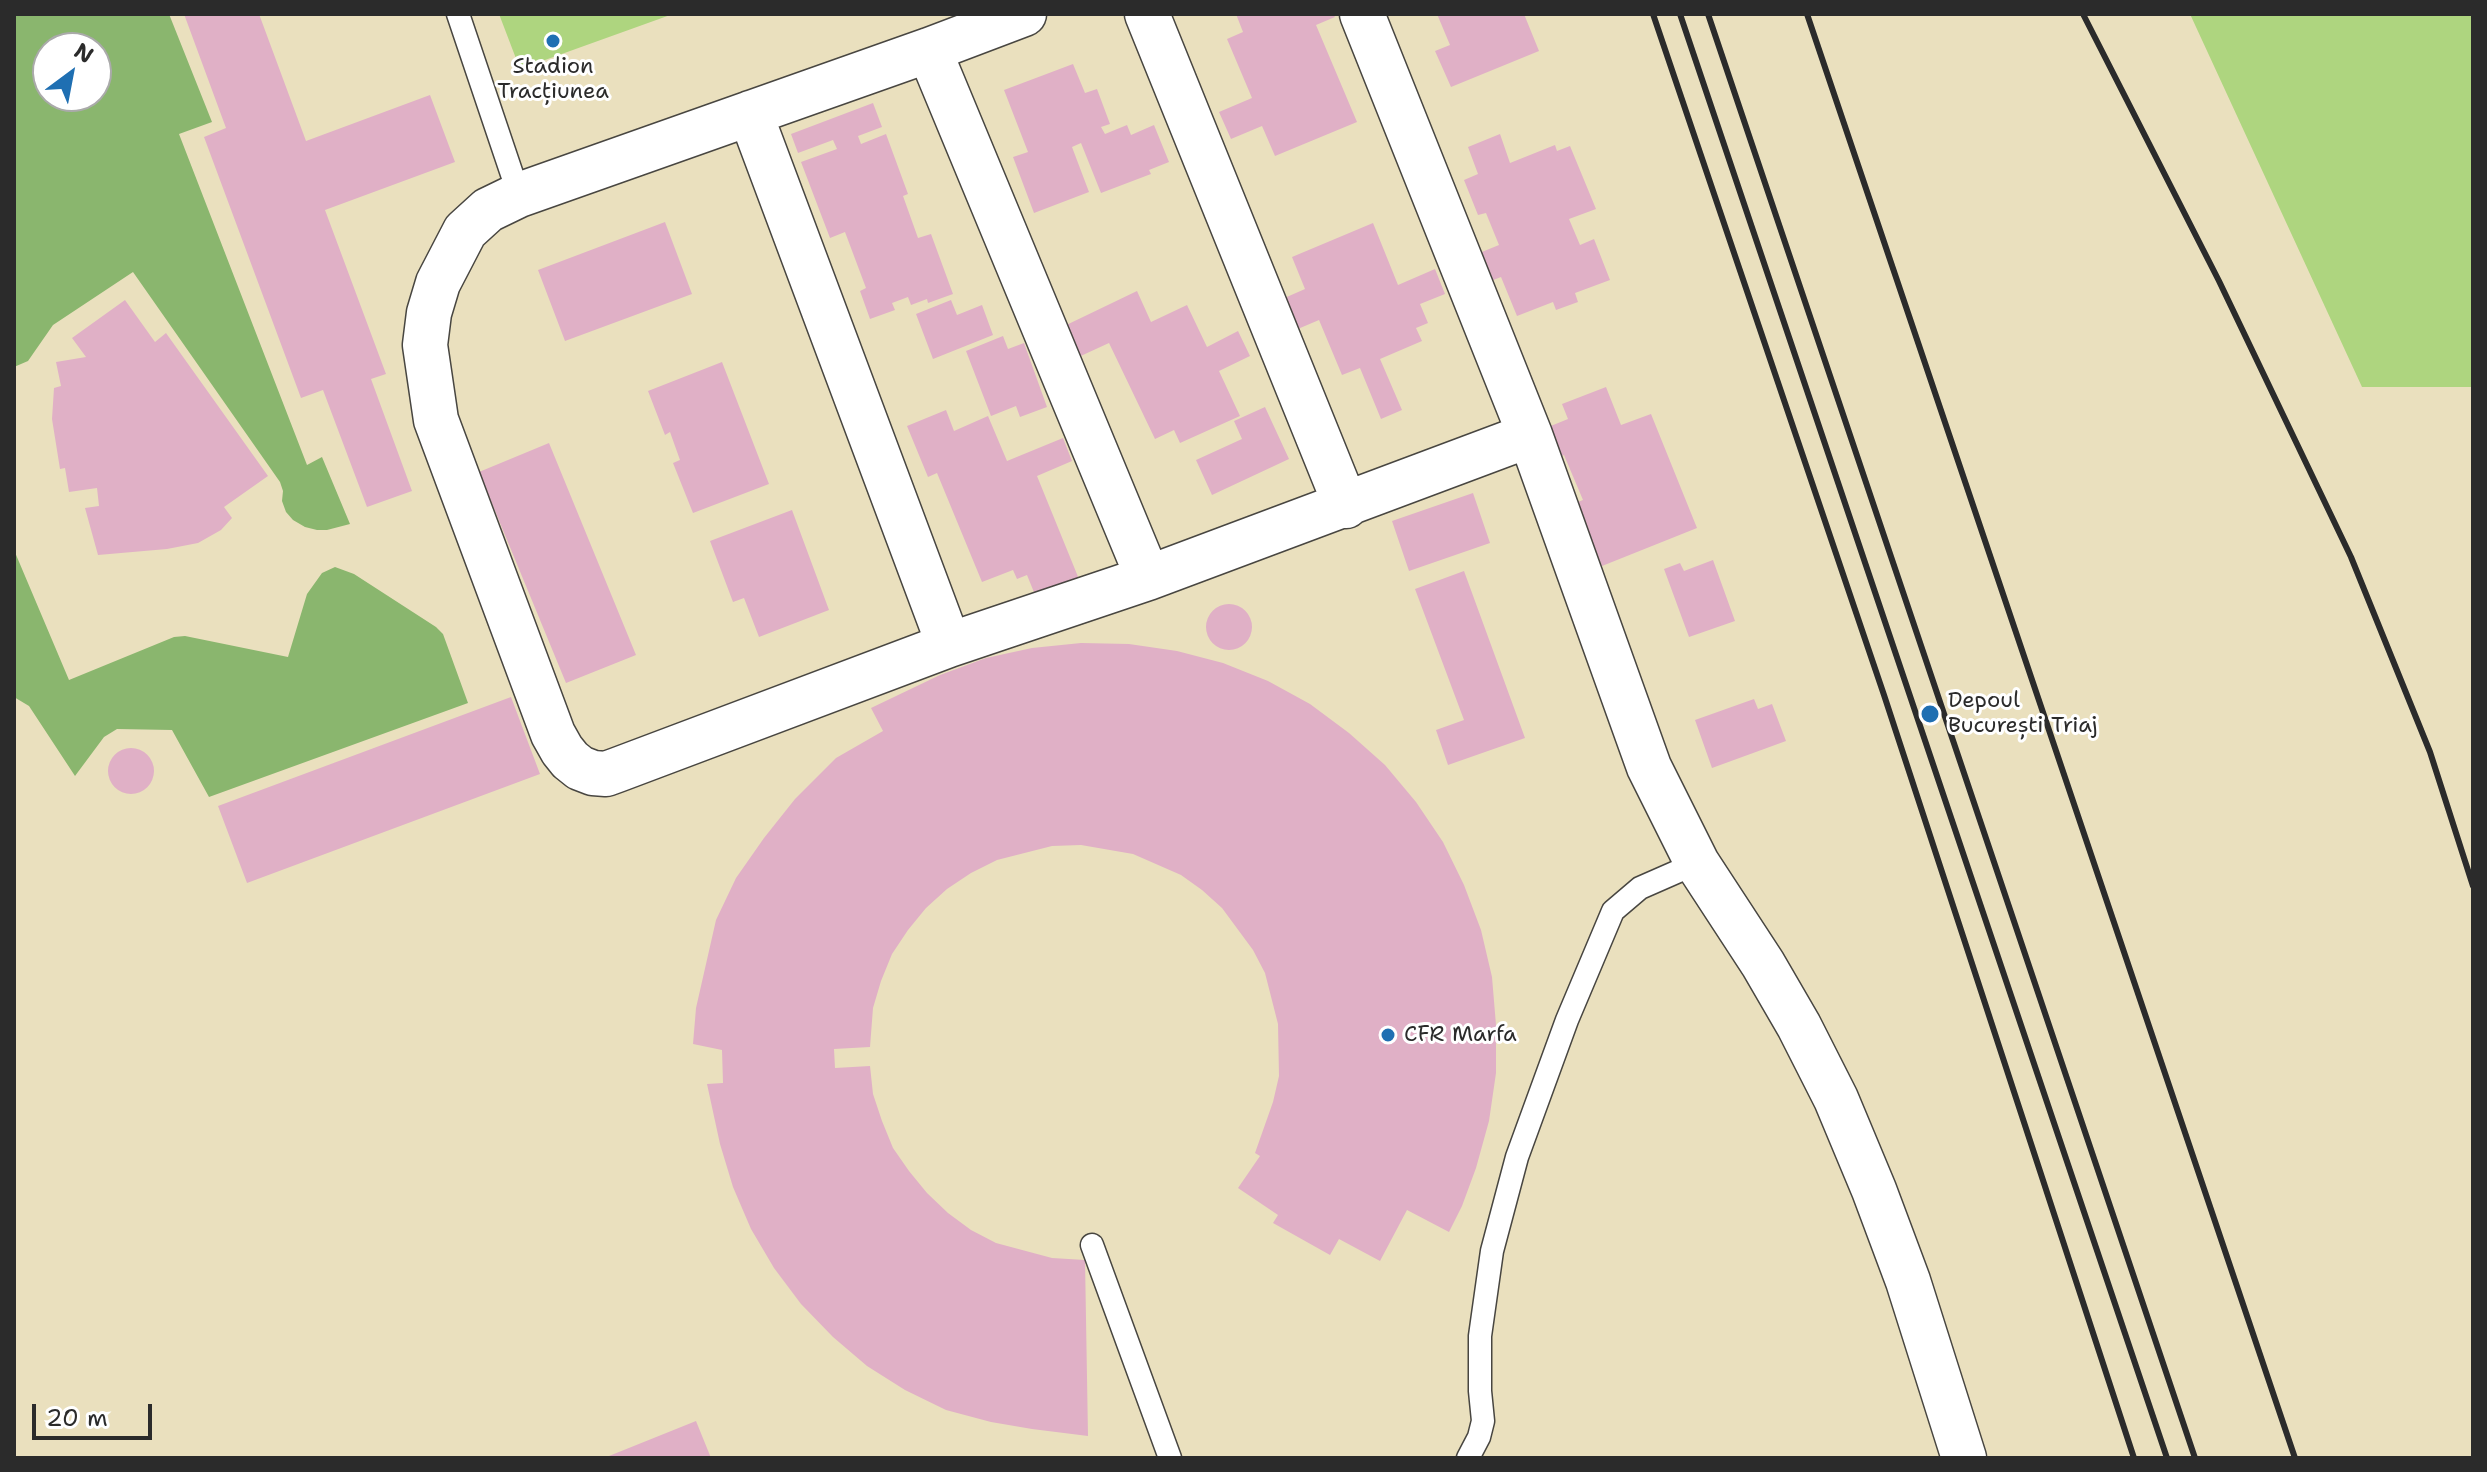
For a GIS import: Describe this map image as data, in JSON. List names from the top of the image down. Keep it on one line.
{"places":["Stadion Tracțiunea","Depoul București Triaj","CFR Marfa"],"scale_bar":"20 m","north":"top right"}
